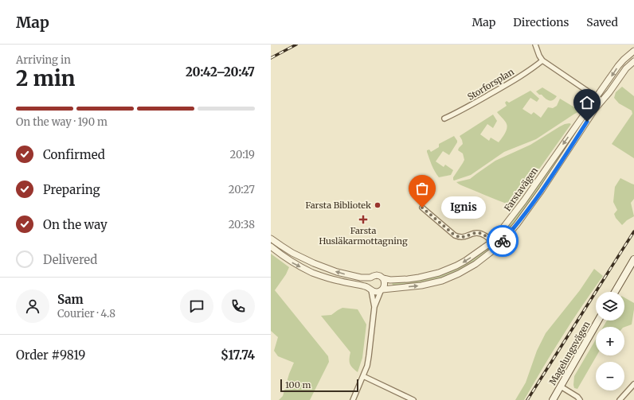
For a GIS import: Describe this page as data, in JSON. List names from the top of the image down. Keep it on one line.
{"streets":{"main road":["Magelungsvägen"],"street":["Storforsplan","Farstavägen"]},"places":{"other":["Farsta Bibliotek","Ignis"],"health":["Farsta Husläkarmottagning"]},"scale_bar":"100 m","page":{"header":"Map","nav":["Map","Directions","Saved"],"heading":["2 min","Arriving in","20:42–20:47"],"panel":["Sam","Courier · 4.8","Order #9819","$17.74"],"bar":"On the way · 190 m","list":[["Confirmed","20:19"],["Preparing","20:27"],["On the way","20:38"],"Delivered"],"bubble":"Ignis","map_buttons":["+","−"],"scale":"100 m"}}
